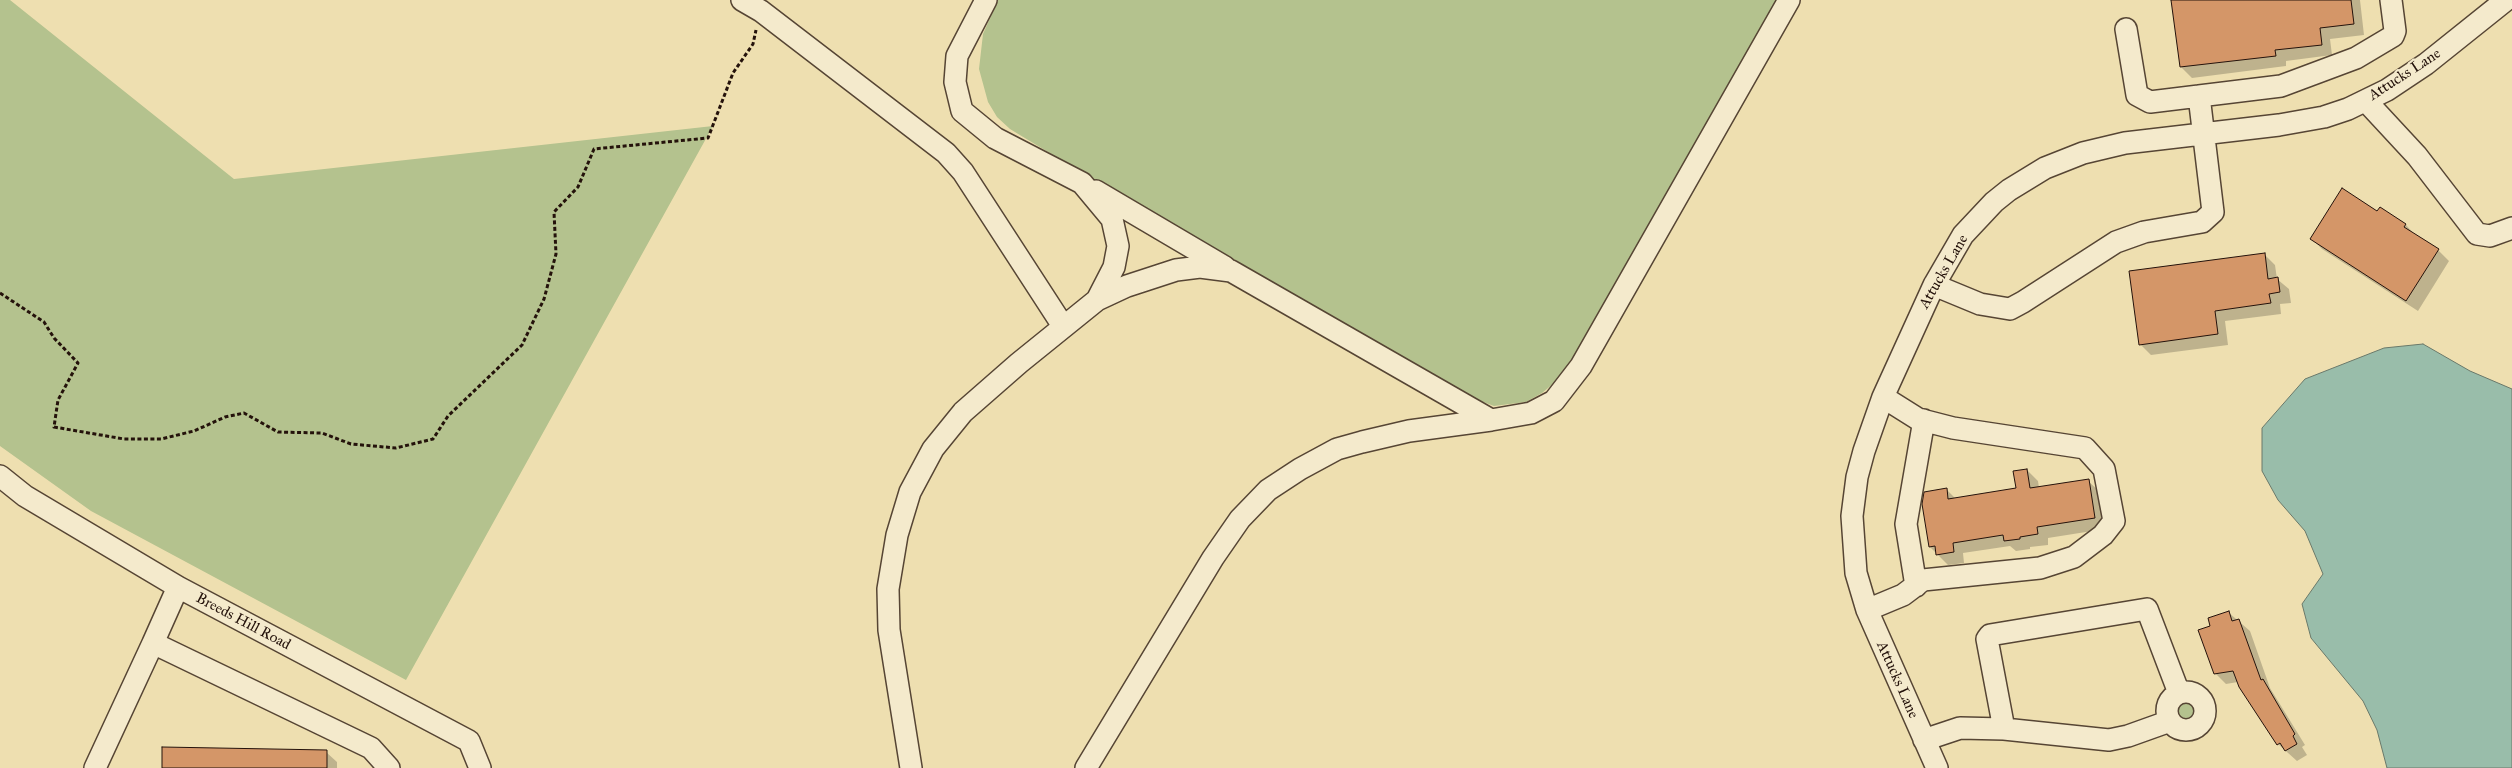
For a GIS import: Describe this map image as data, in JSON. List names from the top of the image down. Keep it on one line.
{"streets":{"street":["Attucks Lane","Breeds Hill Road"]}}
